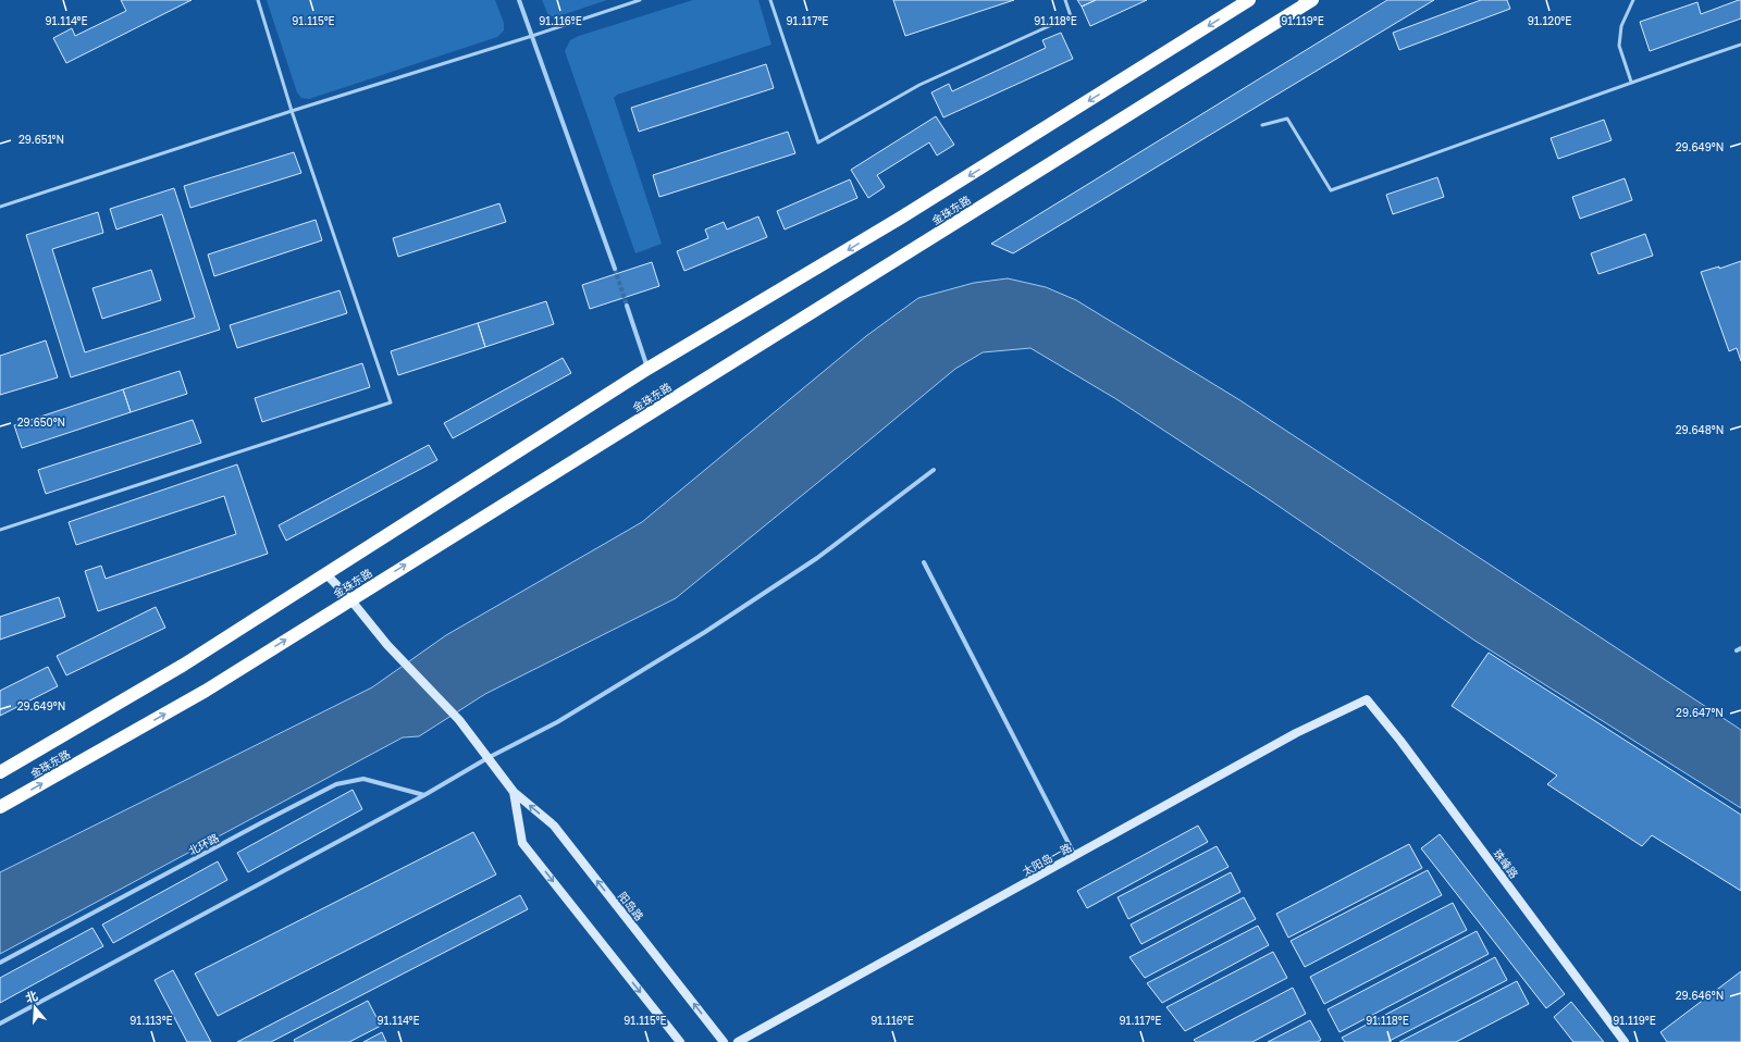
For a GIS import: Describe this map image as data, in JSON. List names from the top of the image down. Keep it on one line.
{"streets":{"highway":["金珠东路"],"street":["北环路","太阳岛一路","珠峰路","阳岛路"]},"crossings":[["金珠东路","阳岛路"],["太阳岛一路","珠峰路"]],"north":"top","coordinates":["91.114°E","91.115°E","91.116°E","91.117°E","91.118°E","91.119°E","91.120°E","29.651°N","29.649°N","29.650°N","29.648°N","29.647°N","29.646°N","91.113°E"]}
